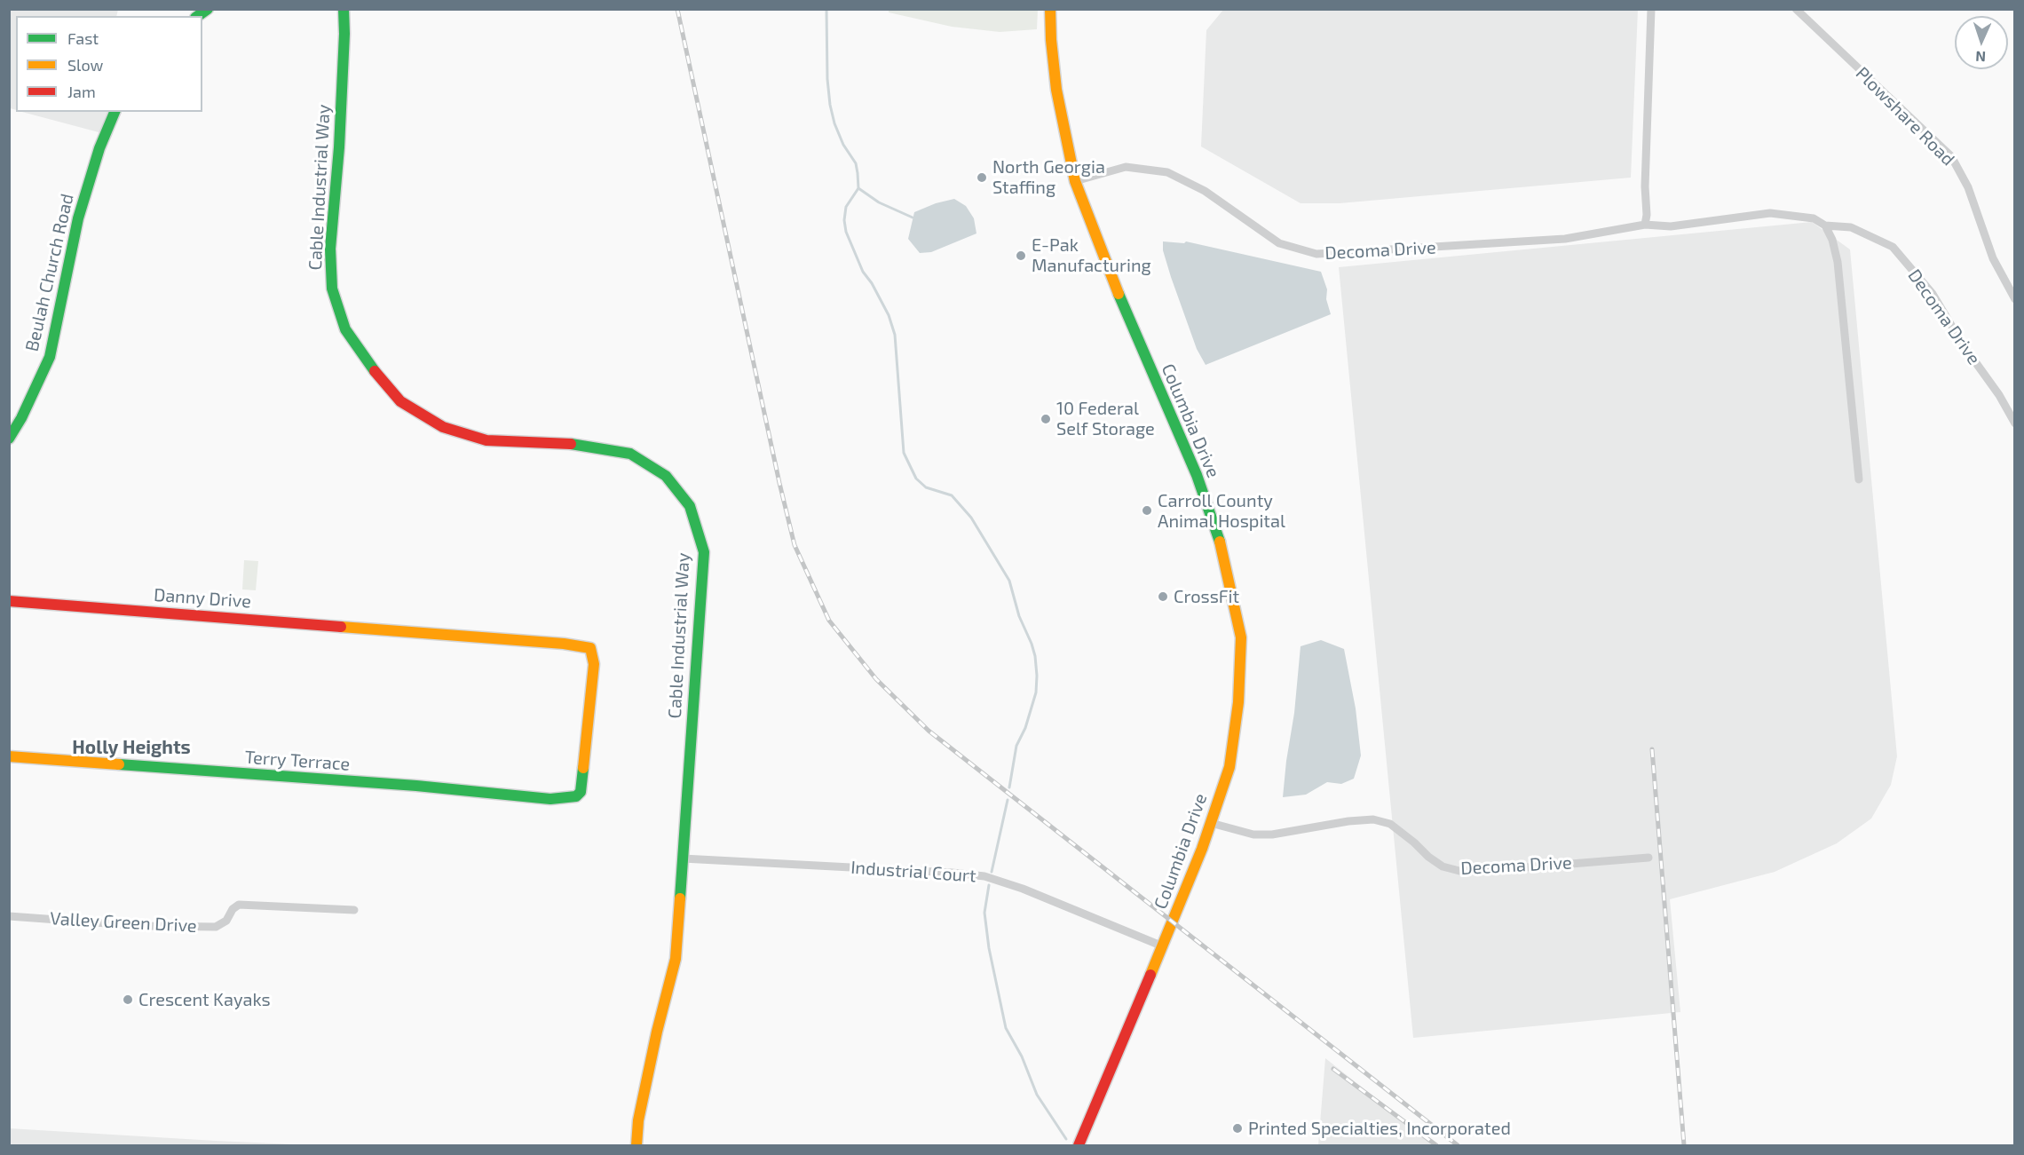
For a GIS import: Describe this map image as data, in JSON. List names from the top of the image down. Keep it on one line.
{"streets":{"street":["Plowshare Road","Cable Industrial Way","Decoma Drive","Beulah Church Road","Columbia Drive","Danny Drive","Terry Terrace","Industrial Court","Valley Green Drive"]},"crossings":[["Cable Industrial Way","Industrial Court"],["Decoma Drive","Columbia Drive"],["Columbia Drive","Industrial Court"],["Danny Drive","Terry Terrace"]],"districts":["Holly Heights"],"places":["North Georgia Staffing","E-Pak Manufacturing","10 Federal Self Storage","Carroll County Animal Hospital","CrossFit","Crescent Kayaks","Printed Specialties, Incorporated"],"legend":["Fast","Slow","Jam"],"north":"bottom"}
